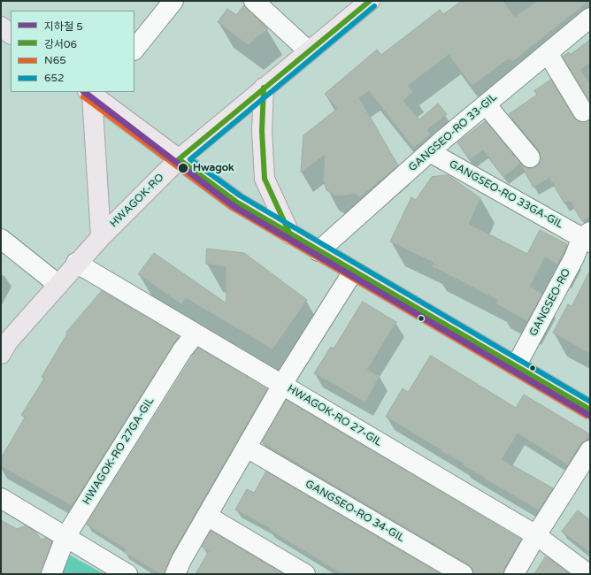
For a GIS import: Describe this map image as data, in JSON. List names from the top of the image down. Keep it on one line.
{"streets":{"main road":["HWAGOK-RO"],"street":["GANGSEO-RO 33-GIL","GANGSEO-RO 33GA-GIL","GANGSEO-RO","HWAGOK-RO 27-GIL","HWAGOK-RO 27GA-GIL","GANGSEO-RO 34-GIL"]},"crossings":[["GANGSEO-RO 33-GIL","GANGSEO-RO 33GA-GIL"],["GANGSEO-RO 33GA-GIL","GANGSEO-RO"],["HWAGOK-RO","HWAGOK-RO 27-GIL"],["HWAGOK-RO 27-GIL","HWAGOK-RO 27GA-GIL"]],"places":["Hwagok"],"lines":["transit line 강서06","transit line 652","metro line 5","transit line N65"],"legend":["지하철 5","강서06","N65","652"]}
